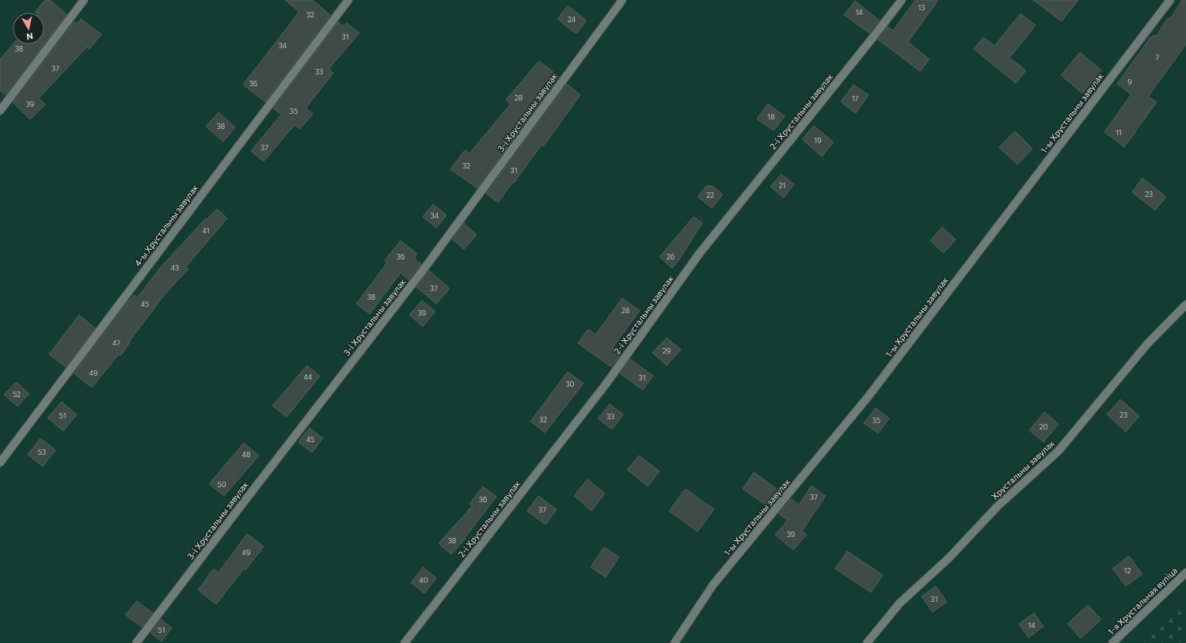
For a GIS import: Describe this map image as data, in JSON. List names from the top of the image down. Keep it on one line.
{"streets":{"lane":["2-і Хрустальны завулак","3-і Хрустальны завулак","1-ы Хрустальны завулак","4-ы Хрустальны завулак","Хрустальны завулак","1-я Хрустальная вуліца"]},"house_numbers":["13","14","32","24","31","34","38","7","37","33","9","36","28","17","39","35","18","38","11","19","37","32","31","21","23","22","34","41","36","26","43","37","38","45","28","39","47","29","49","44","31","30","52","23","51","33","32","35","20","45","53","48","50","37","36","37","39","38","49","12","40","31","14","51"],"north":"bottom"}
